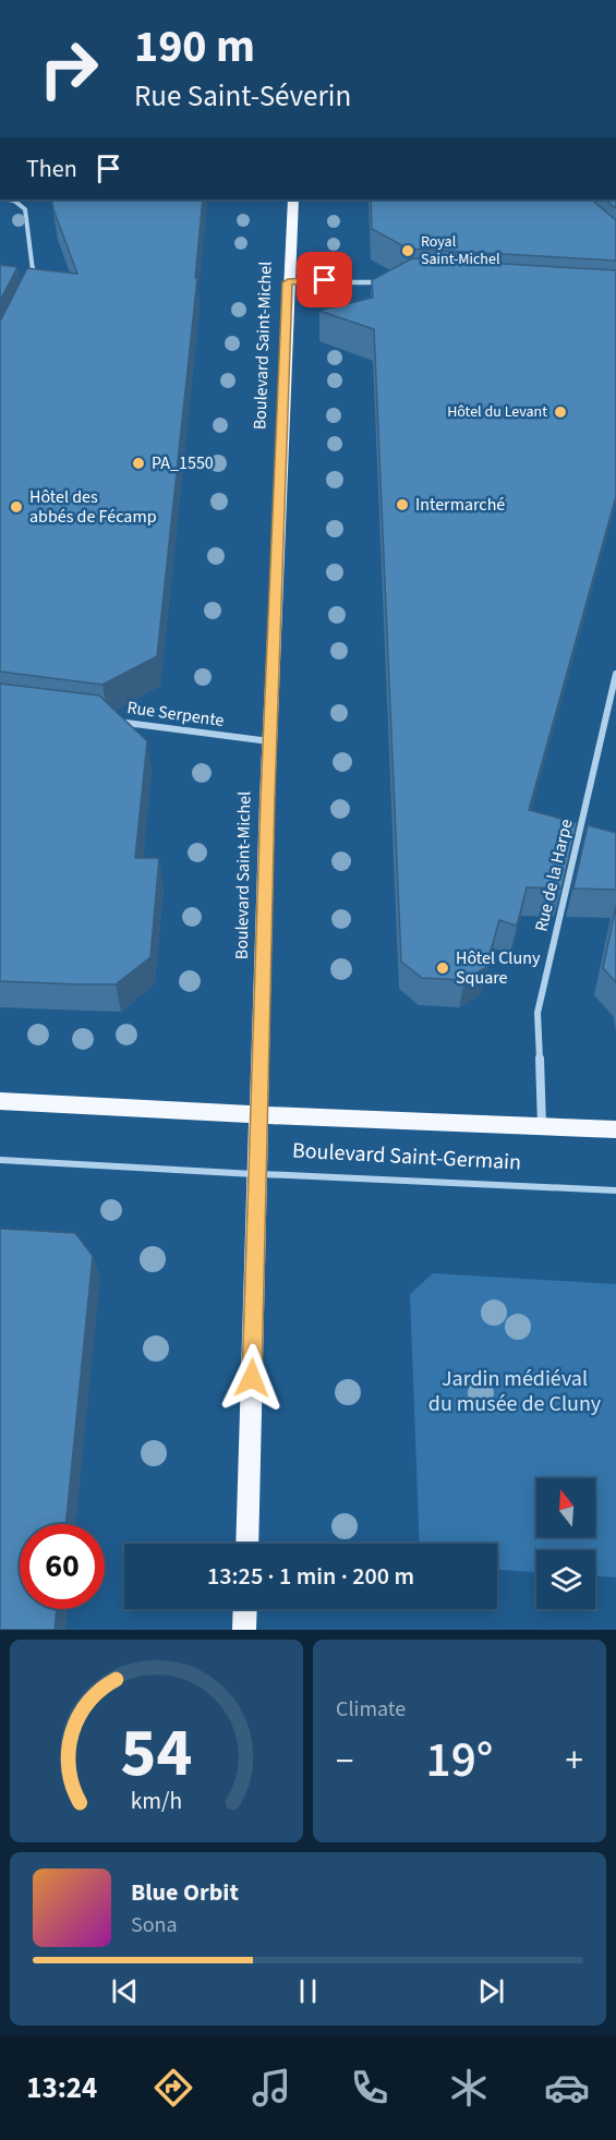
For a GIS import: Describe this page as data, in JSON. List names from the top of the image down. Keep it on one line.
{"streets":{"main road":["Boulevard Saint-Michel","Boulevard Saint-Germain"],"street":["Rue Serpente","Rue de la Harpe"]},"crossings":[["Boulevard Saint-Michel","Rue Serpente"],["Boulevard Saint-Michel","Boulevard Saint-Germain"],["Rue de la Harpe","Boulevard Saint-Germain"]],"parks":["Jardin médiéval du musée de Cluny"],"places":["Royal Saint-Michel","Hôtel du Levant","PA_1550","Intermarché","Hôtel des abbés de Fécamp","Hôtel Cluny Square"],"north":"top","page":{"turn":["190 m","Rue Saint-Séverin"],"then":"Then","limit":"60","trip":"13:25 · 1 min · 200 m","tile":"Climate","heat":["−","19°","+"],"song":["Blue Orbit","Sona"],"tabs":"13:24","gauge":["54","km/h"]}}
